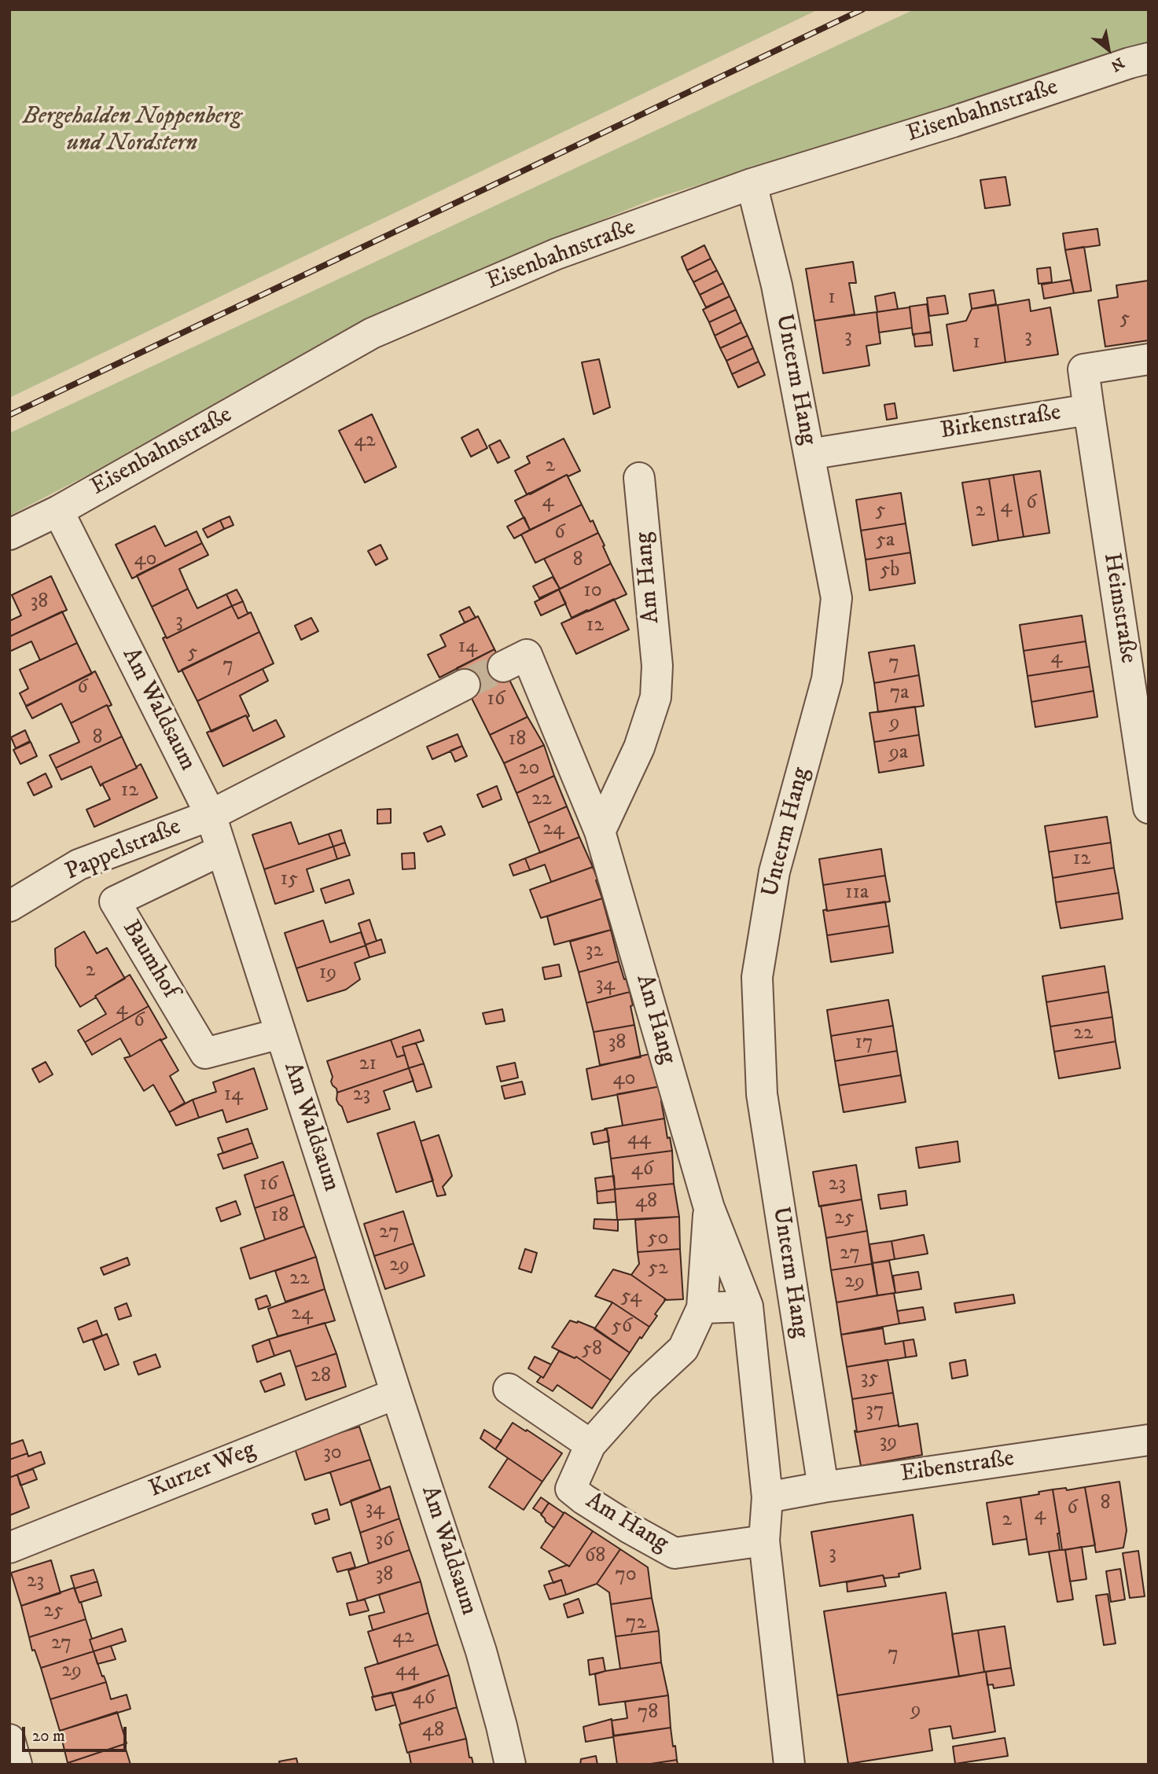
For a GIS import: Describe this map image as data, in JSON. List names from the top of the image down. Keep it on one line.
{"streets":{"street":["Eisenbahnstraße","Unterm Hang","Birkenstraße","Am Hang","Heimstraße","Am Waldsaum","Pappelstraße","Baumhof","Eibenstraße","Kurzer Weg"]},"crossings":[["Eisenbahnstraße","Unterm Hang"],["Eisenbahnstraße","Am Waldsaum"],["Unterm Hang","Birkenstraße"],["Unterm Hang","Eibenstraße"],["Birkenstraße","Heimstraße"],["Am Hang","Eibenstraße"],["Am Waldsaum","Pappelstraße"],["Am Waldsaum","Baumhof"],["Am Waldsaum","Kurzer Weg"]],"parks":["Bergehalden Noppenberg und Nordstern"],"house_numbers":["1","5","3","3","1","42","2","4","6","4","5","2","6","5a","40","8","5b","10","38","3","12","14","5","4","7","7","6","7a","16","9","8","18","9a","20","12","22","24","12","15","11a","32","2","19","34","4","6","22","38","17","21","40","14","23","44","46","16","23","48","18","25","27","50","27","29","52","22","29","54","24","56","58","28","35","37","39","30","8","6","34","4","2","36","3","68","38","70","23","25","72","42","27","7","44","29","46","9","78","48"],"scale_bar":"20 m","north":"bottom right"}
